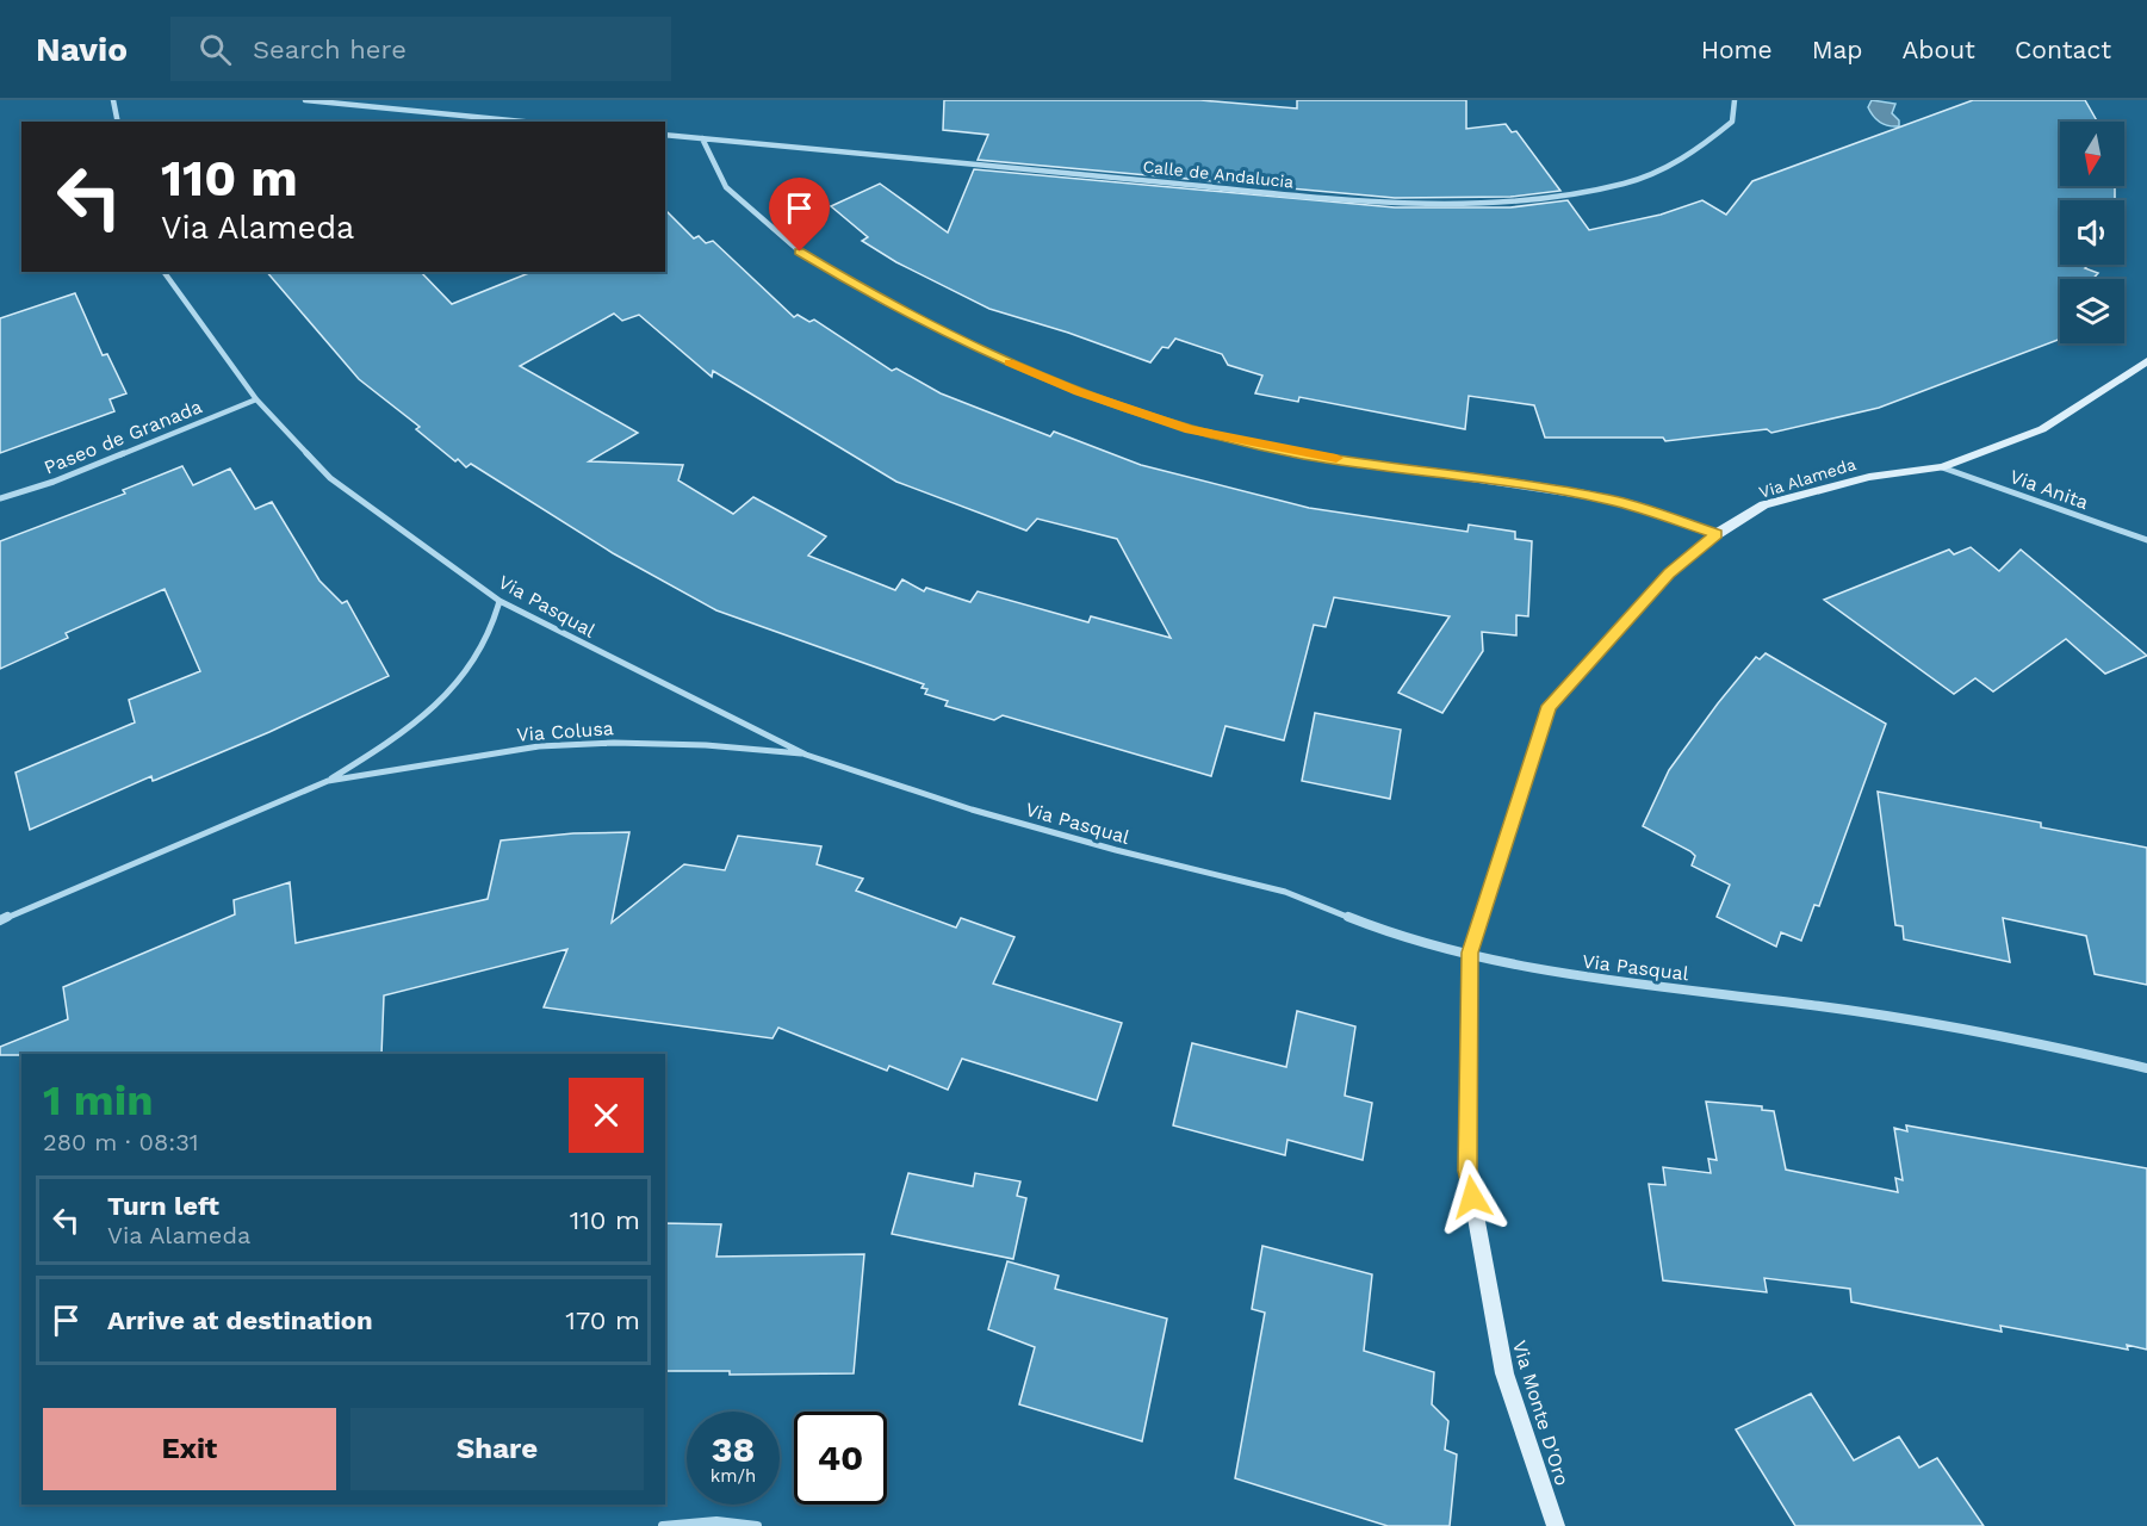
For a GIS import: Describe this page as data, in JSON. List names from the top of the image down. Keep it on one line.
{"streets":{"street":["Calle de Andalucia","Paseo de Granada","Via Alameda","Via Anita","Via Pasqual","Via Colusa","Via Monte D'Oro"]},"crossings":[["Paseo de Granada","Via Pasqual"],["Via Alameda","Via Anita"],["Via Alameda","Via Monte D'Oro"],["Via Pasqual","Via Colusa"],["Via Pasqual","Via Monte D'Oro"]],"north":"bottom","page":{"header":"Navio","search":"Search here","nav":["Home","Map","About","Contact"],"turn":["110 m","Via Alameda"],"heading":["1 min","280 m · 08:31"],"list":[{"name":"Turn left","note":"Via Alameda","value":"110 m"},{"name":"Arrive at destination","value":"170 m"}],"buttons":["Exit","Share"],"speed":"38 km/h","limit":"40"}}
